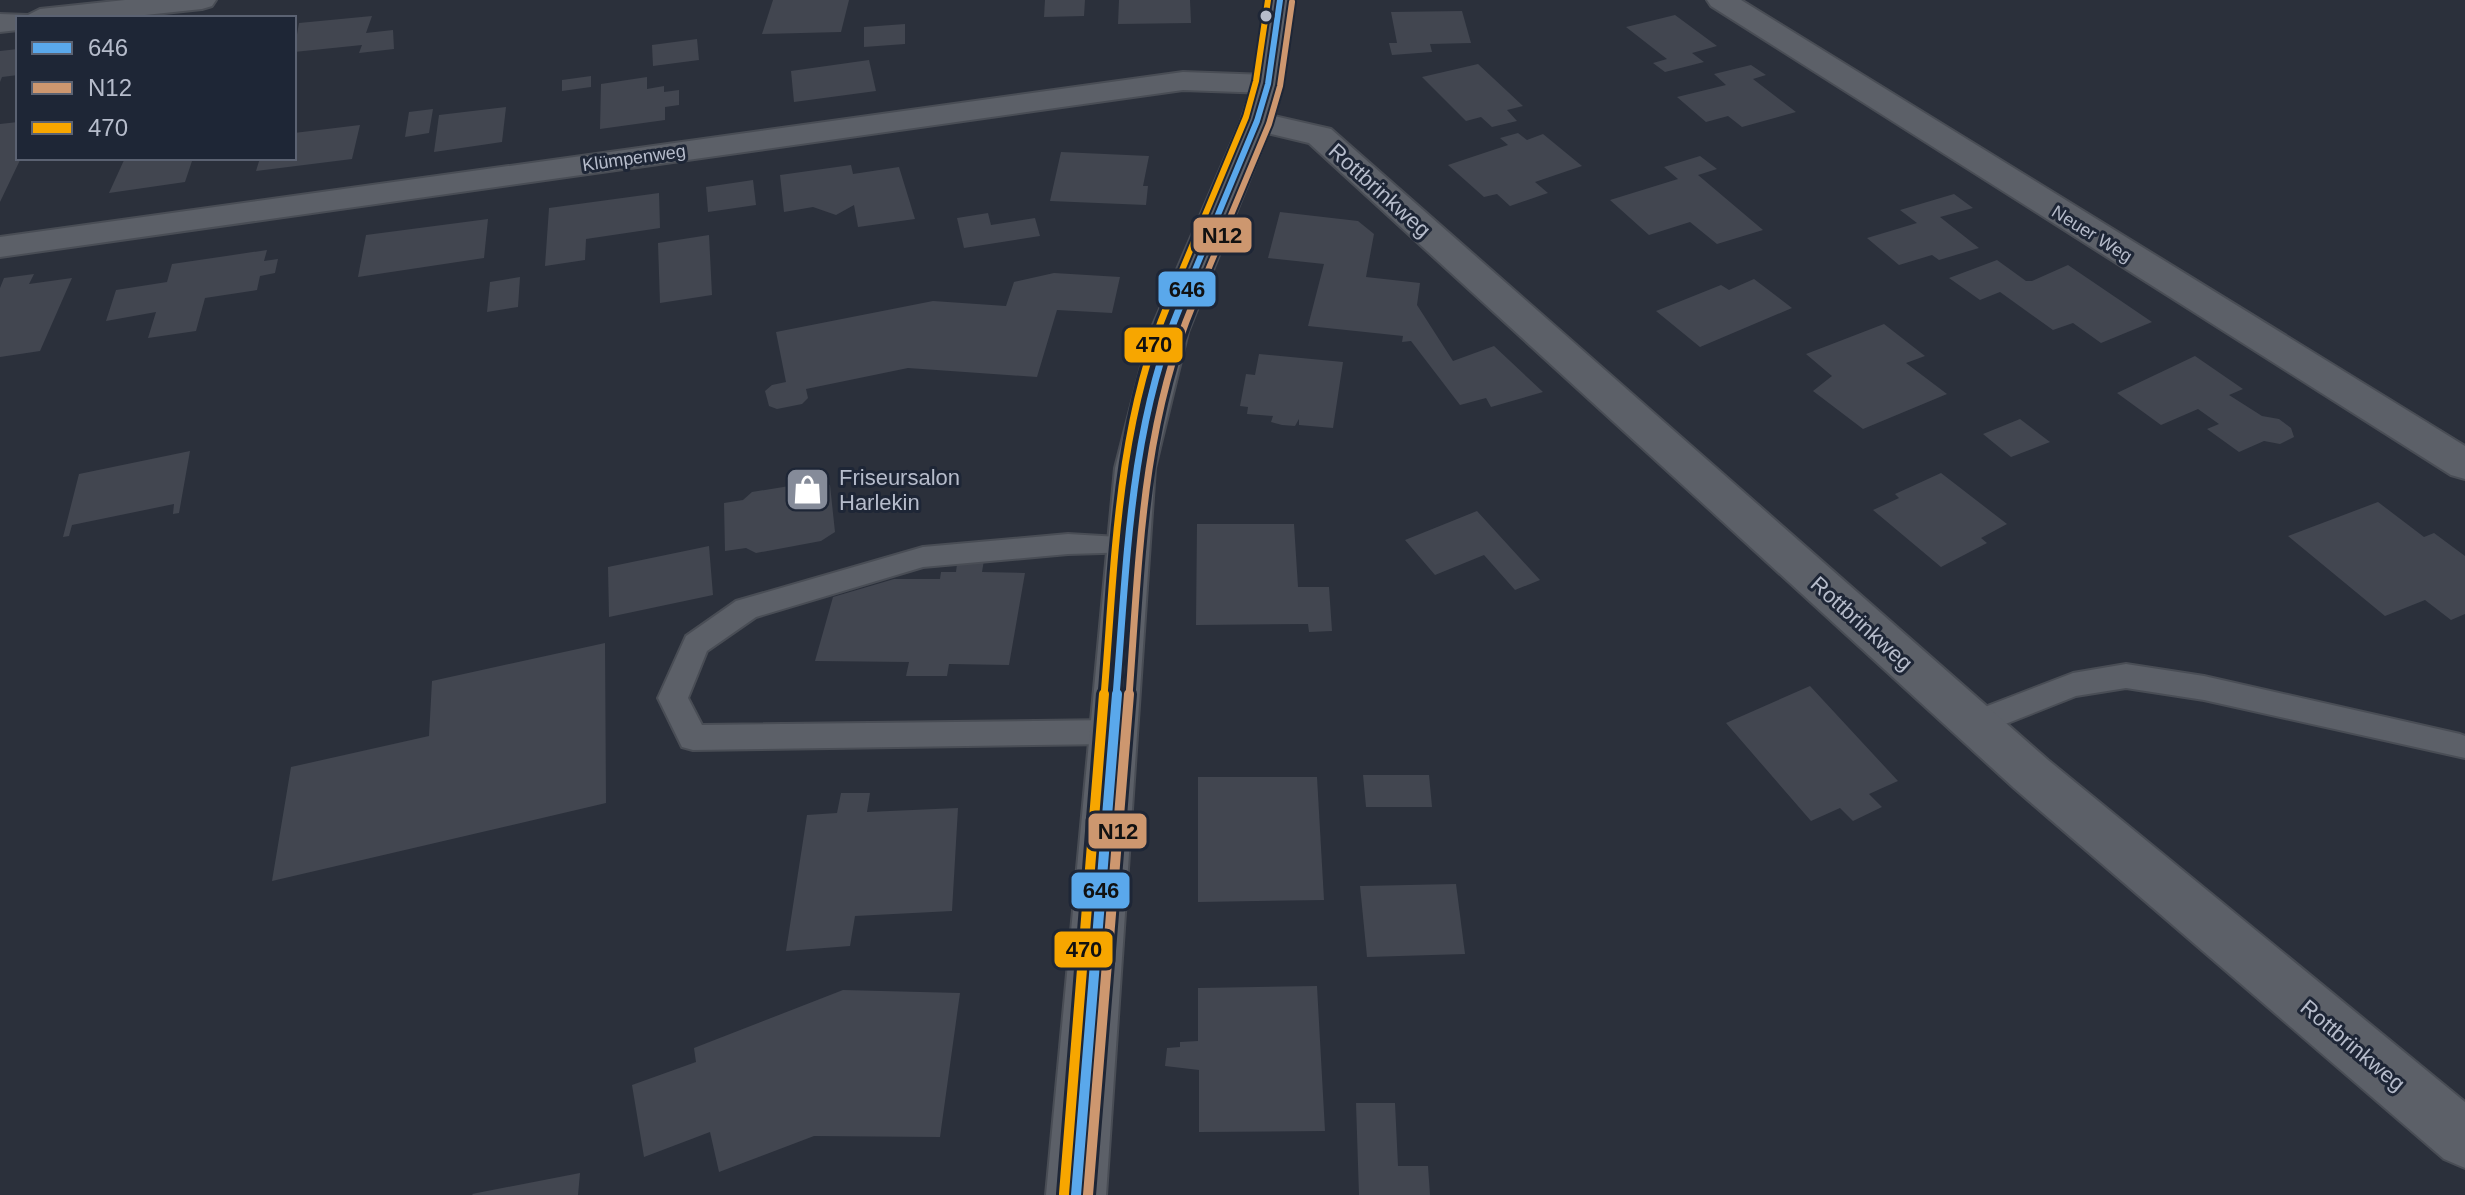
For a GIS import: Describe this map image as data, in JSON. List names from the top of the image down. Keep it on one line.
{"streets":{"street":["Klümpenweg","Rottbrinkweg","Neuer Weg"]},"crossings":[["Klümpenweg","Rottbrinkweg"]],"places":{"shop":["Friseursalon Harlekin"]},"lines":["transit line 646","transit line 470","transit line N12"],"legend":["646","N12","470"]}
